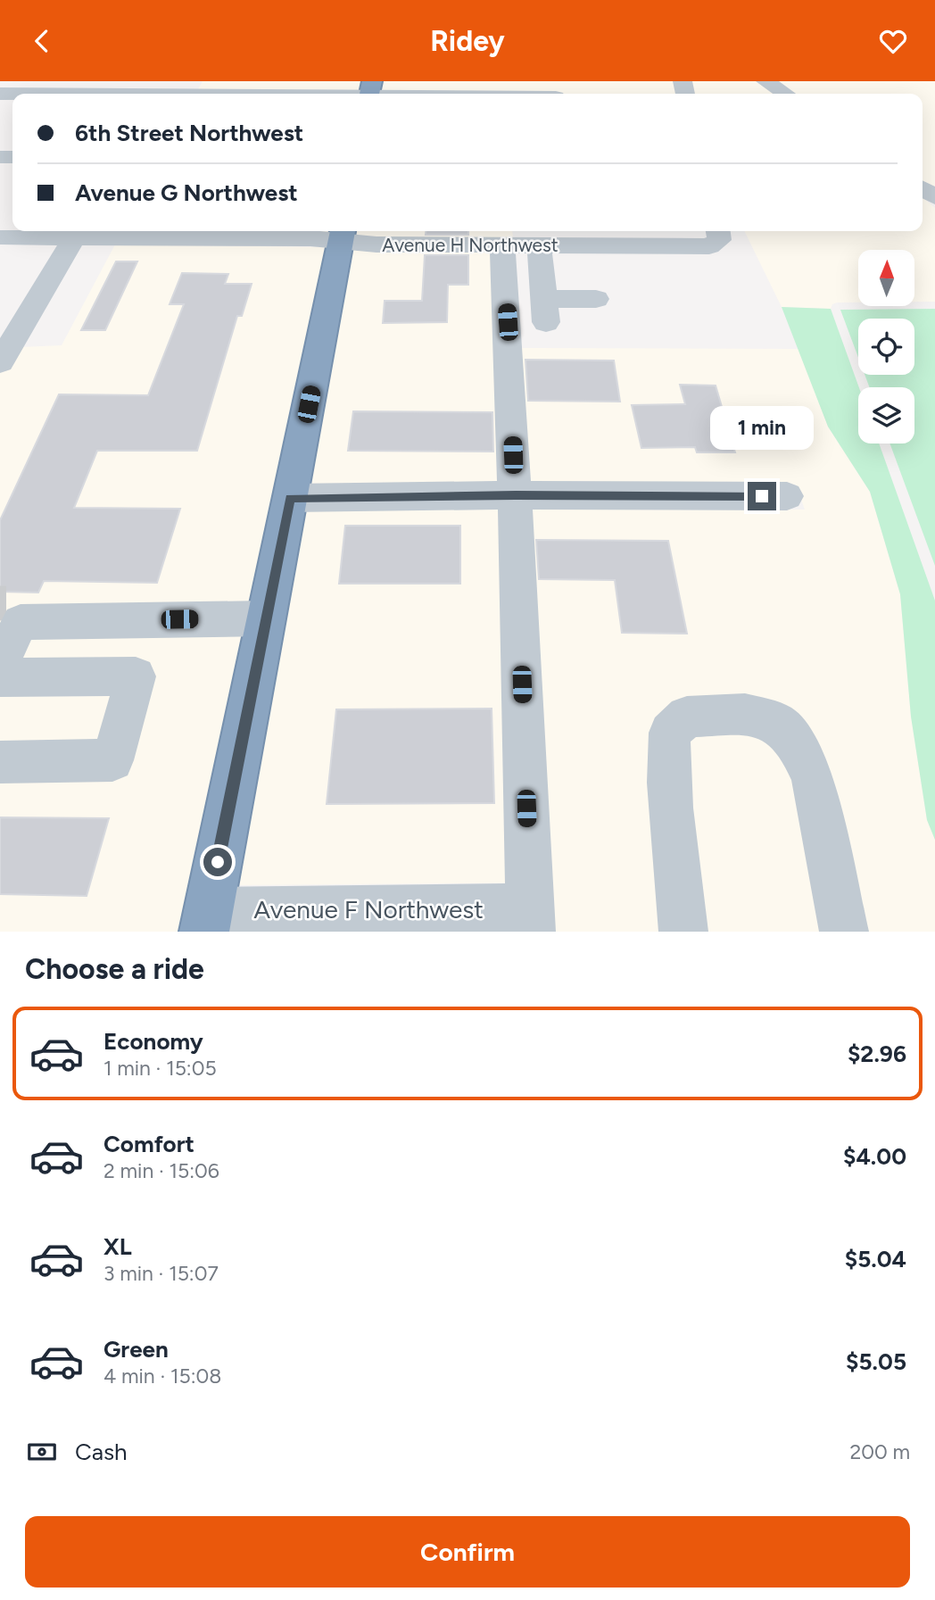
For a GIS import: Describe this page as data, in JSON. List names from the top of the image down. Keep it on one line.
{"streets":{"street":["Avenue H Northwest","Avenue F Northwest"]},"north":"top","page":{"header":"Ridey","banner":["6th Street Northwest","Avenue G Northwest"],"bubble":"1 min","heading":"Choose a ride","list":[{"name":"Economy","note":"1 min · 15:05","value":"$2.96"},{"name":"Comfort","note":"2 min · 15:06","value":"$4.00"},{"name":"XL","note":"3 min · 15:07","value":"$5.04"},{"name":"Green","note":"4 min · 15:08","value":"$5.05"}],"pay":["Cash","200 m"],"buttons":"Confirm"}}
